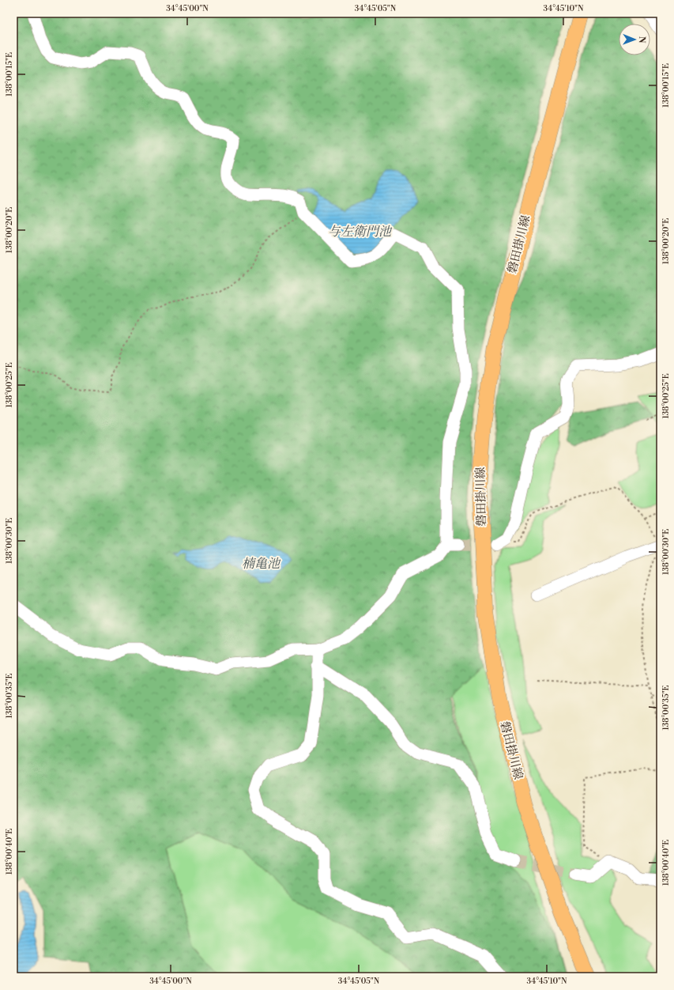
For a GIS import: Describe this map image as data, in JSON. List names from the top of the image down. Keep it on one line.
{"streets":{"main road":["磐田掛川線"]},"water":["与左衛門池","楠亀池"],"north":"right","coordinates":["34°45'00\"N","34°45'05\"N","34°45'10\"N","138°00'15\"E","138°00'20\"E","138°00'25\"E","138°00'30\"E","138°00'35\"E","138°00'40\"E"]}
